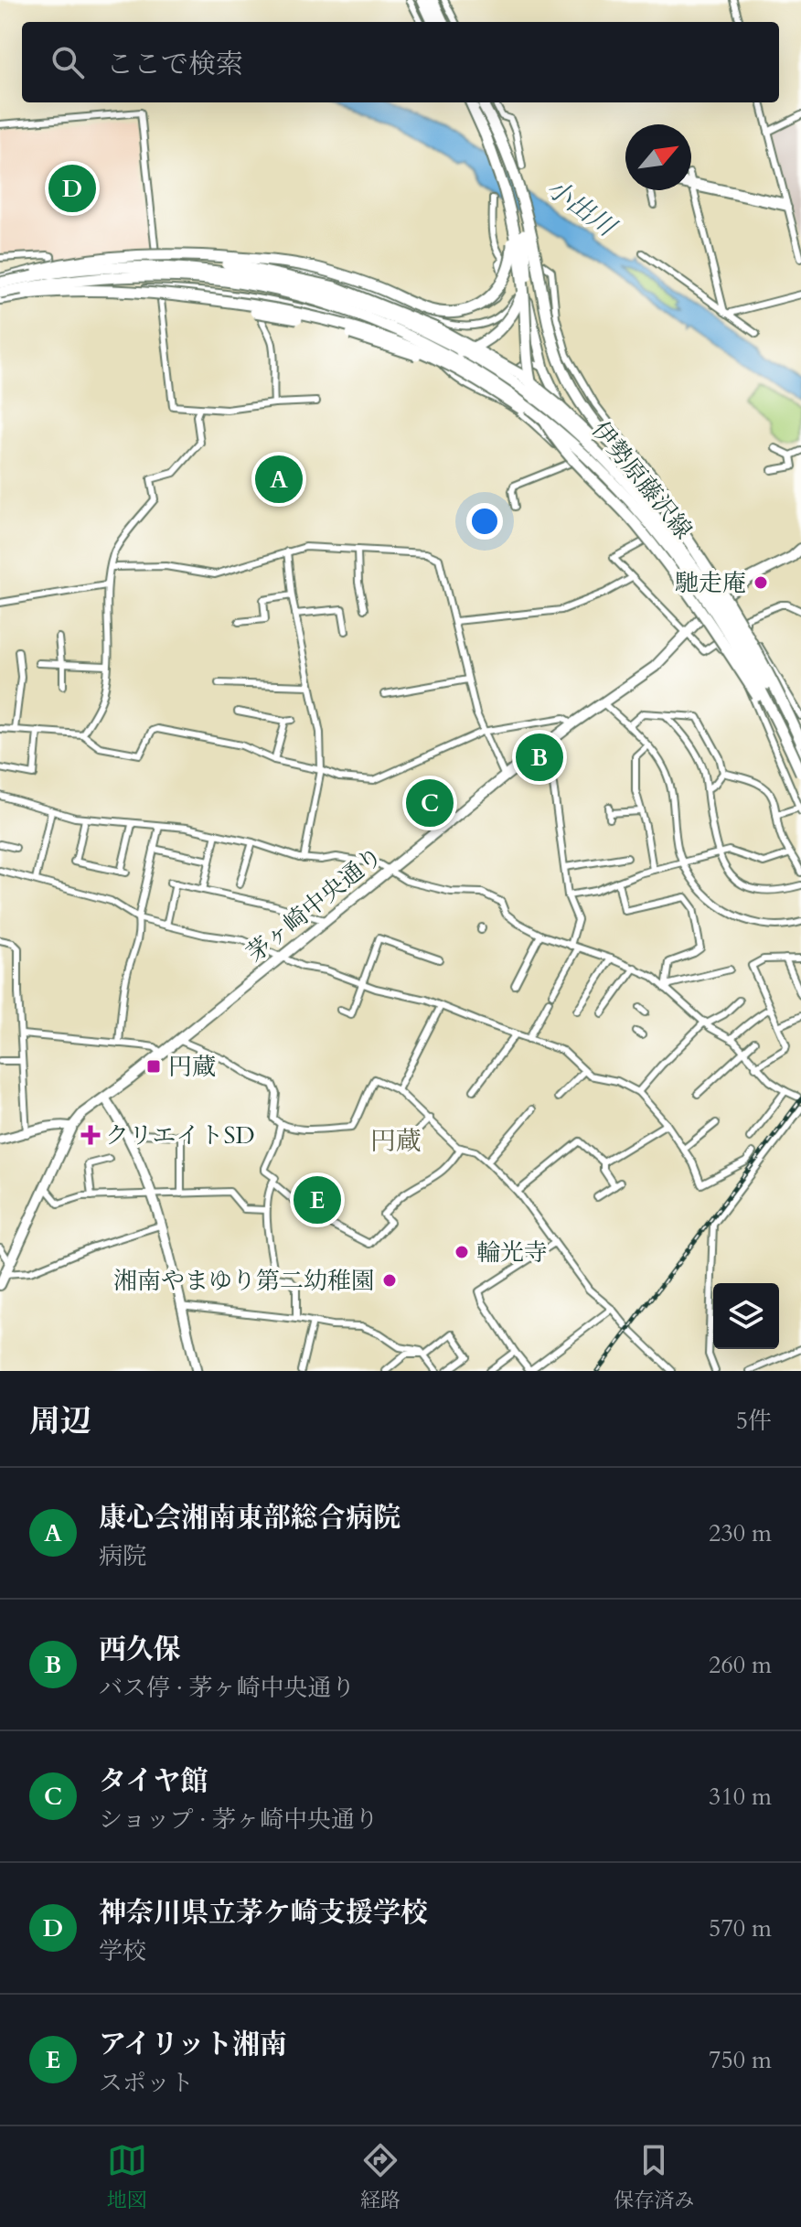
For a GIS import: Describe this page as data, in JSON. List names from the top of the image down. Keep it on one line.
{"streets":{"main road":["伊勢原藤沢線","茅ヶ崎中央通り"]},"crossings":[["伊勢原藤沢線","茅ヶ崎中央通り"]],"districts":["円蔵"],"water":["小出川"],"places":{"other":["馳走庵","輪光寺","湘南やまゆり第二幼稚園"],"transit":["円蔵"],"health":["クリエイトSD"]},"north":"top right","page":{"search":"ここで検索","pins":["D","A","B","C","E"],"heading":["周辺","5件"],"list":[{"mark":"A","name":"康心会湘南東部総合病院","note":"病院","value":"230 m"},{"mark":"B","name":"西久保","note":"バス停 · 茅ヶ崎中央通り","value":"260 m"},{"mark":"C","name":"タイヤ館","note":"ショップ · 茅ヶ崎中央通り","value":"310 m"},{"mark":"D","name":"神奈川県立茅ケ崎支援学校","note":"学校","value":"570 m"},{"mark":"E","name":"アイリット湘南","note":"スポット","value":"750 m"}],"nav":["地図","経路","保存済み"]}}
